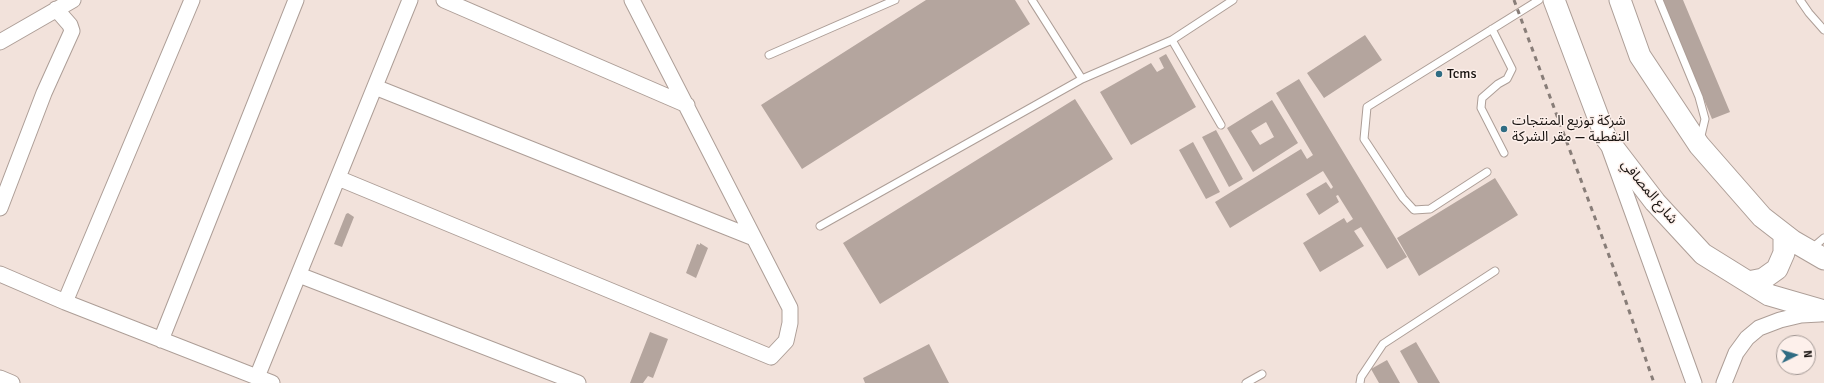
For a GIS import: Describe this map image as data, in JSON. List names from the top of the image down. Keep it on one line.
{"streets":{"main road":["شارع المصافي"]},"places":["Tcms","شركة توزيع المنتجات النفطية — مقر الشركة"],"north":"right"}
